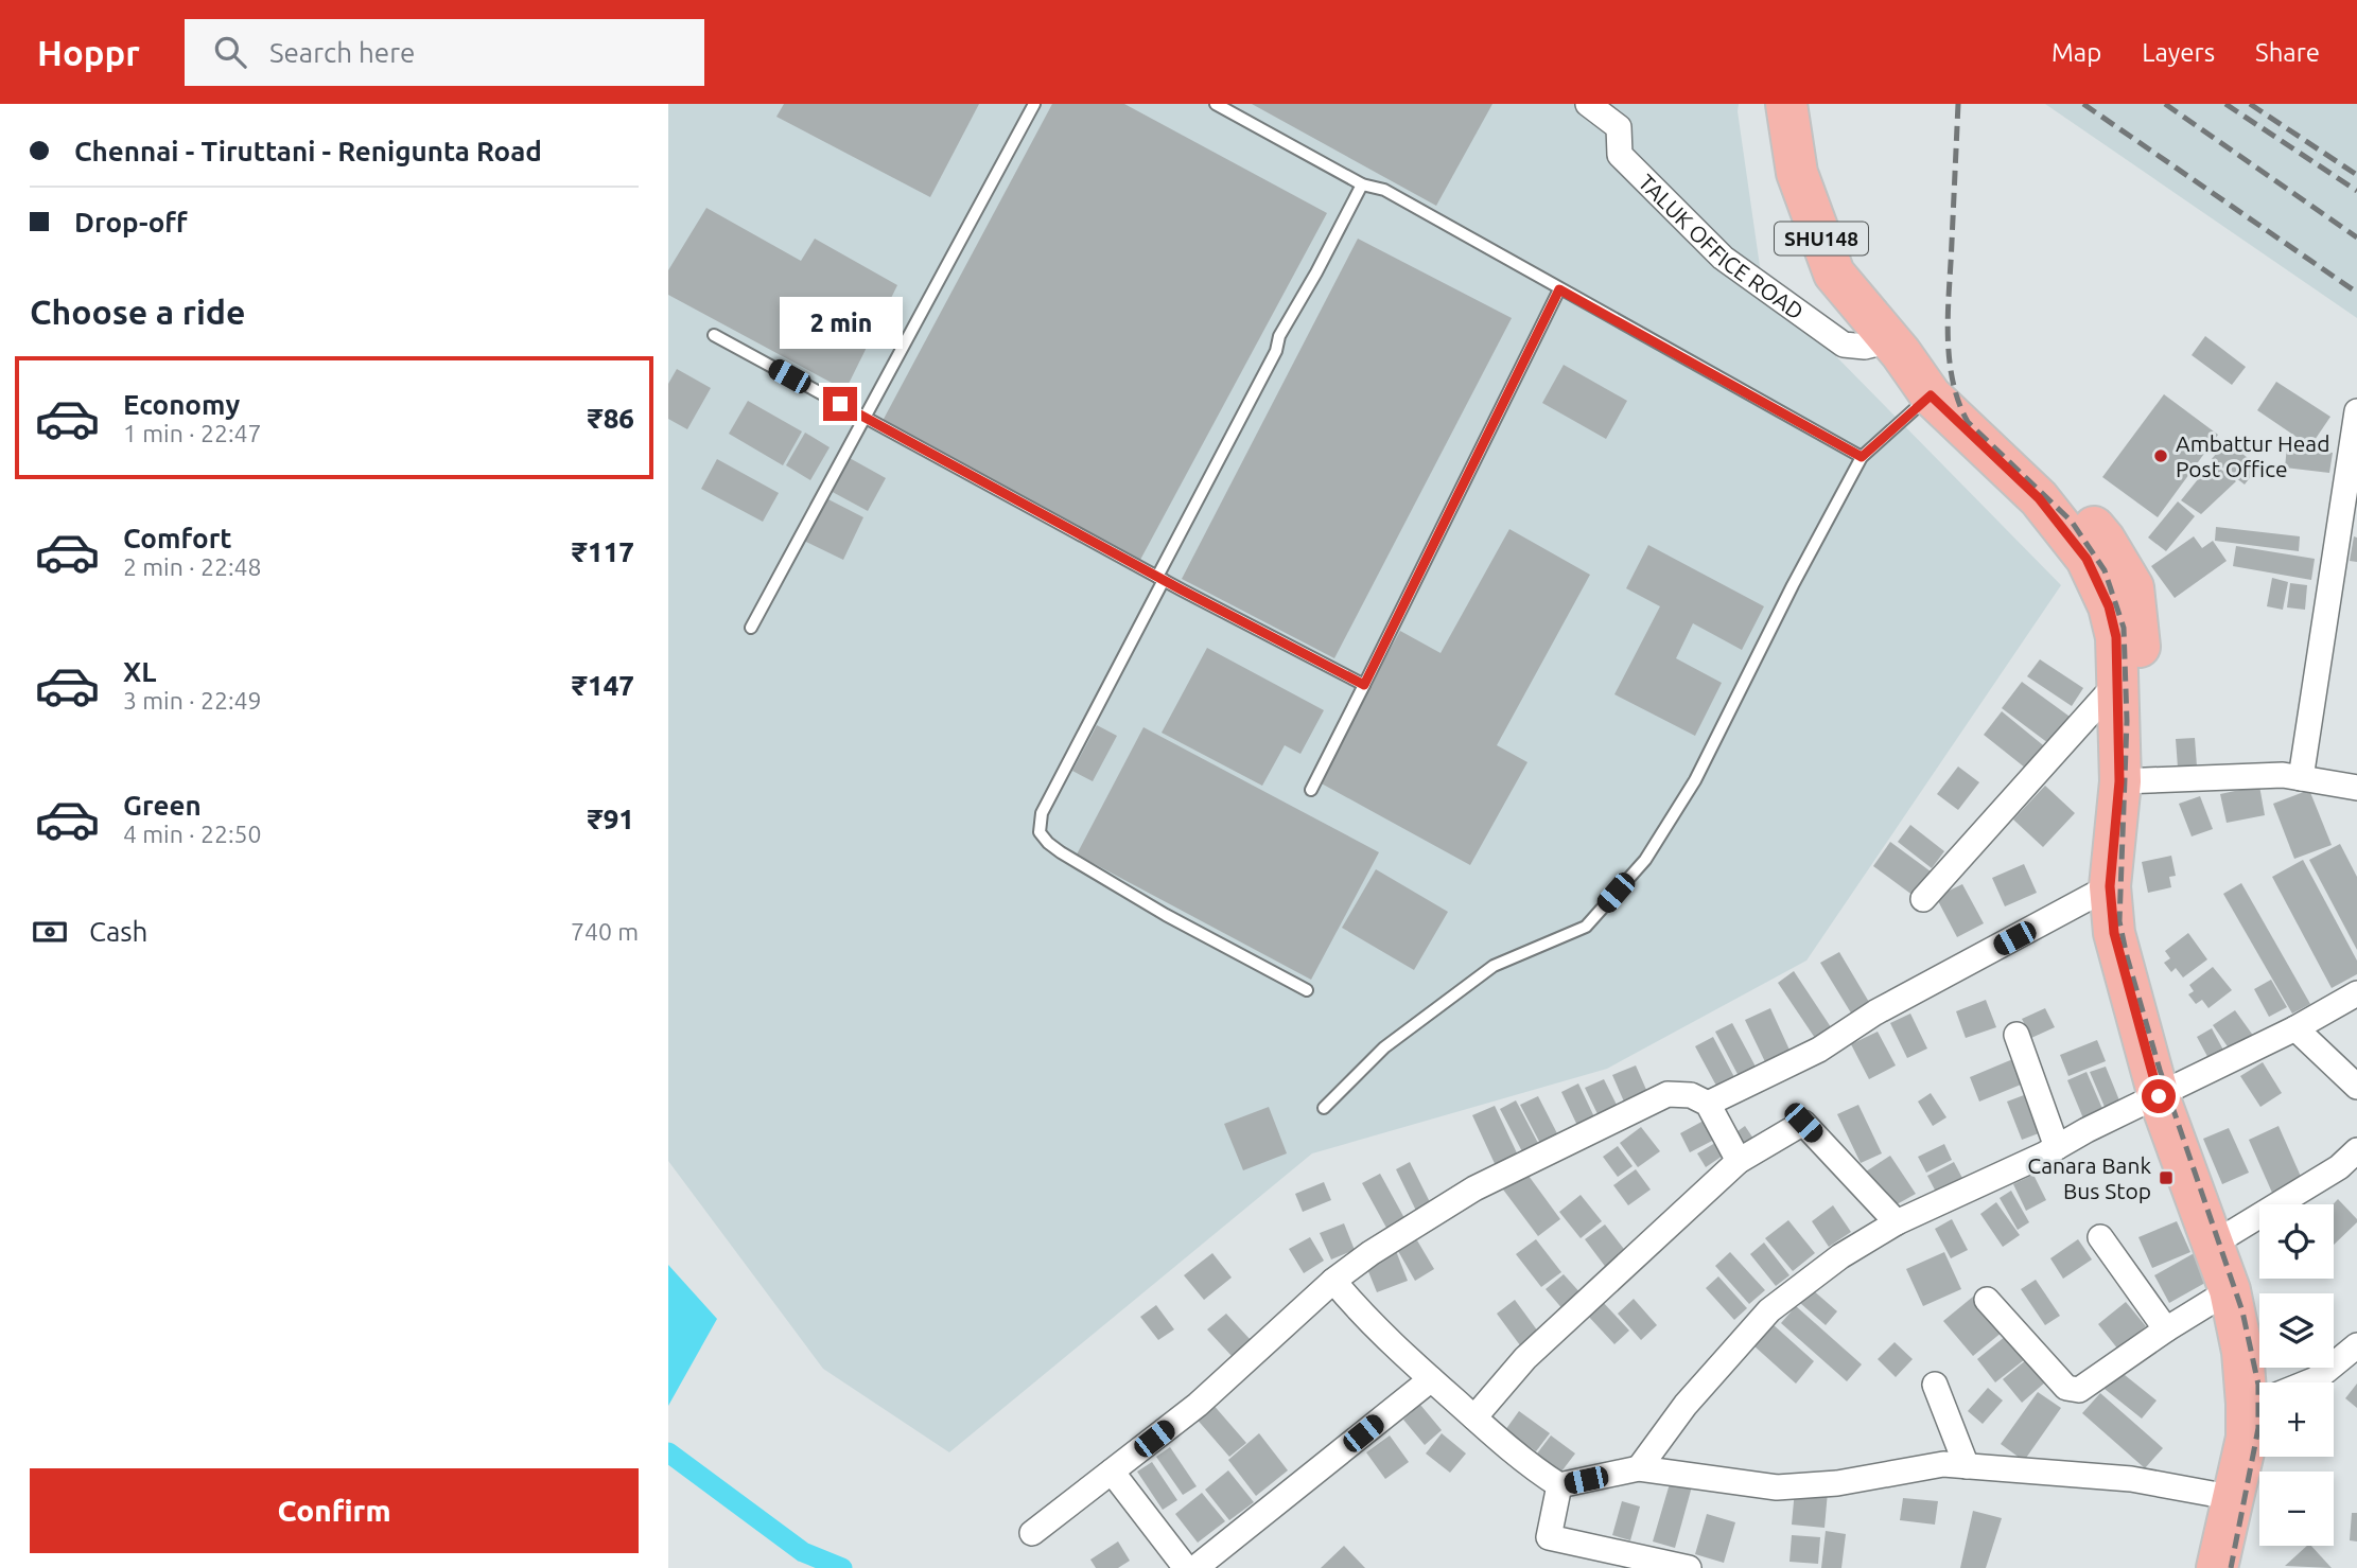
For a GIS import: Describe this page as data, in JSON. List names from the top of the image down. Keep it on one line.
{"streets":{"highway":["SHU148"],"street":["TALUK OFFICE ROAD"]},"crossings":[["SHU148","TALUK OFFICE ROAD"]],"places":{"other":["Ambattur Head Post Office"],"transit":["Canara Bank Bus Stop"]},"page":{"header":"Hoppr","search":"Search here","nav":["Map","Layers","Share"],"banner":["Chennai - Tiruttani - Renigunta Road","Drop-off"],"heading":"Choose a ride","bubble":"2 min","list":[{"name":"Economy","note":"1 min · 22:47","value":"₹86"},{"name":"Comfort","note":"2 min · 22:48","value":"₹117"},{"name":"XL","note":"3 min · 22:49","value":"₹147"},{"name":"Green","note":"4 min · 22:50","value":"₹91"}],"pay":["Cash","740 m"],"map_buttons":["+","−"],"buttons":"Confirm"}}
